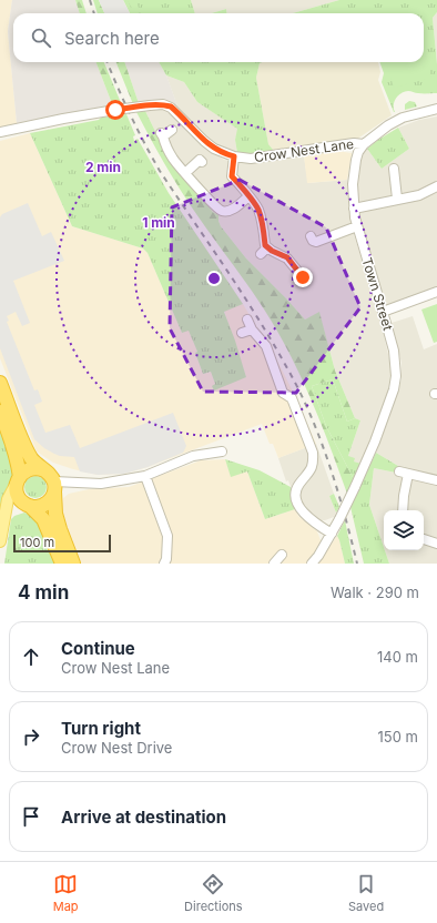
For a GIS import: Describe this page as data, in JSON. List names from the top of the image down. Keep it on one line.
{"streets":{"street":["Crow Nest Lane","Town Street"]},"crossings":[["Crow Nest Lane","Town Street"]],"scale_bar":"100 m","page":{"search":"Search here","scale":"100 m","heading":["4 min","Walk · 290 m"],"list":[["Continue","Crow Nest Lane","140 m"],["Turn right","Crow Nest Drive","150 m"],"Arrive at destination"],"nav":["Map","Directions","Saved"]},"rings":["2 min","1 min"]}
